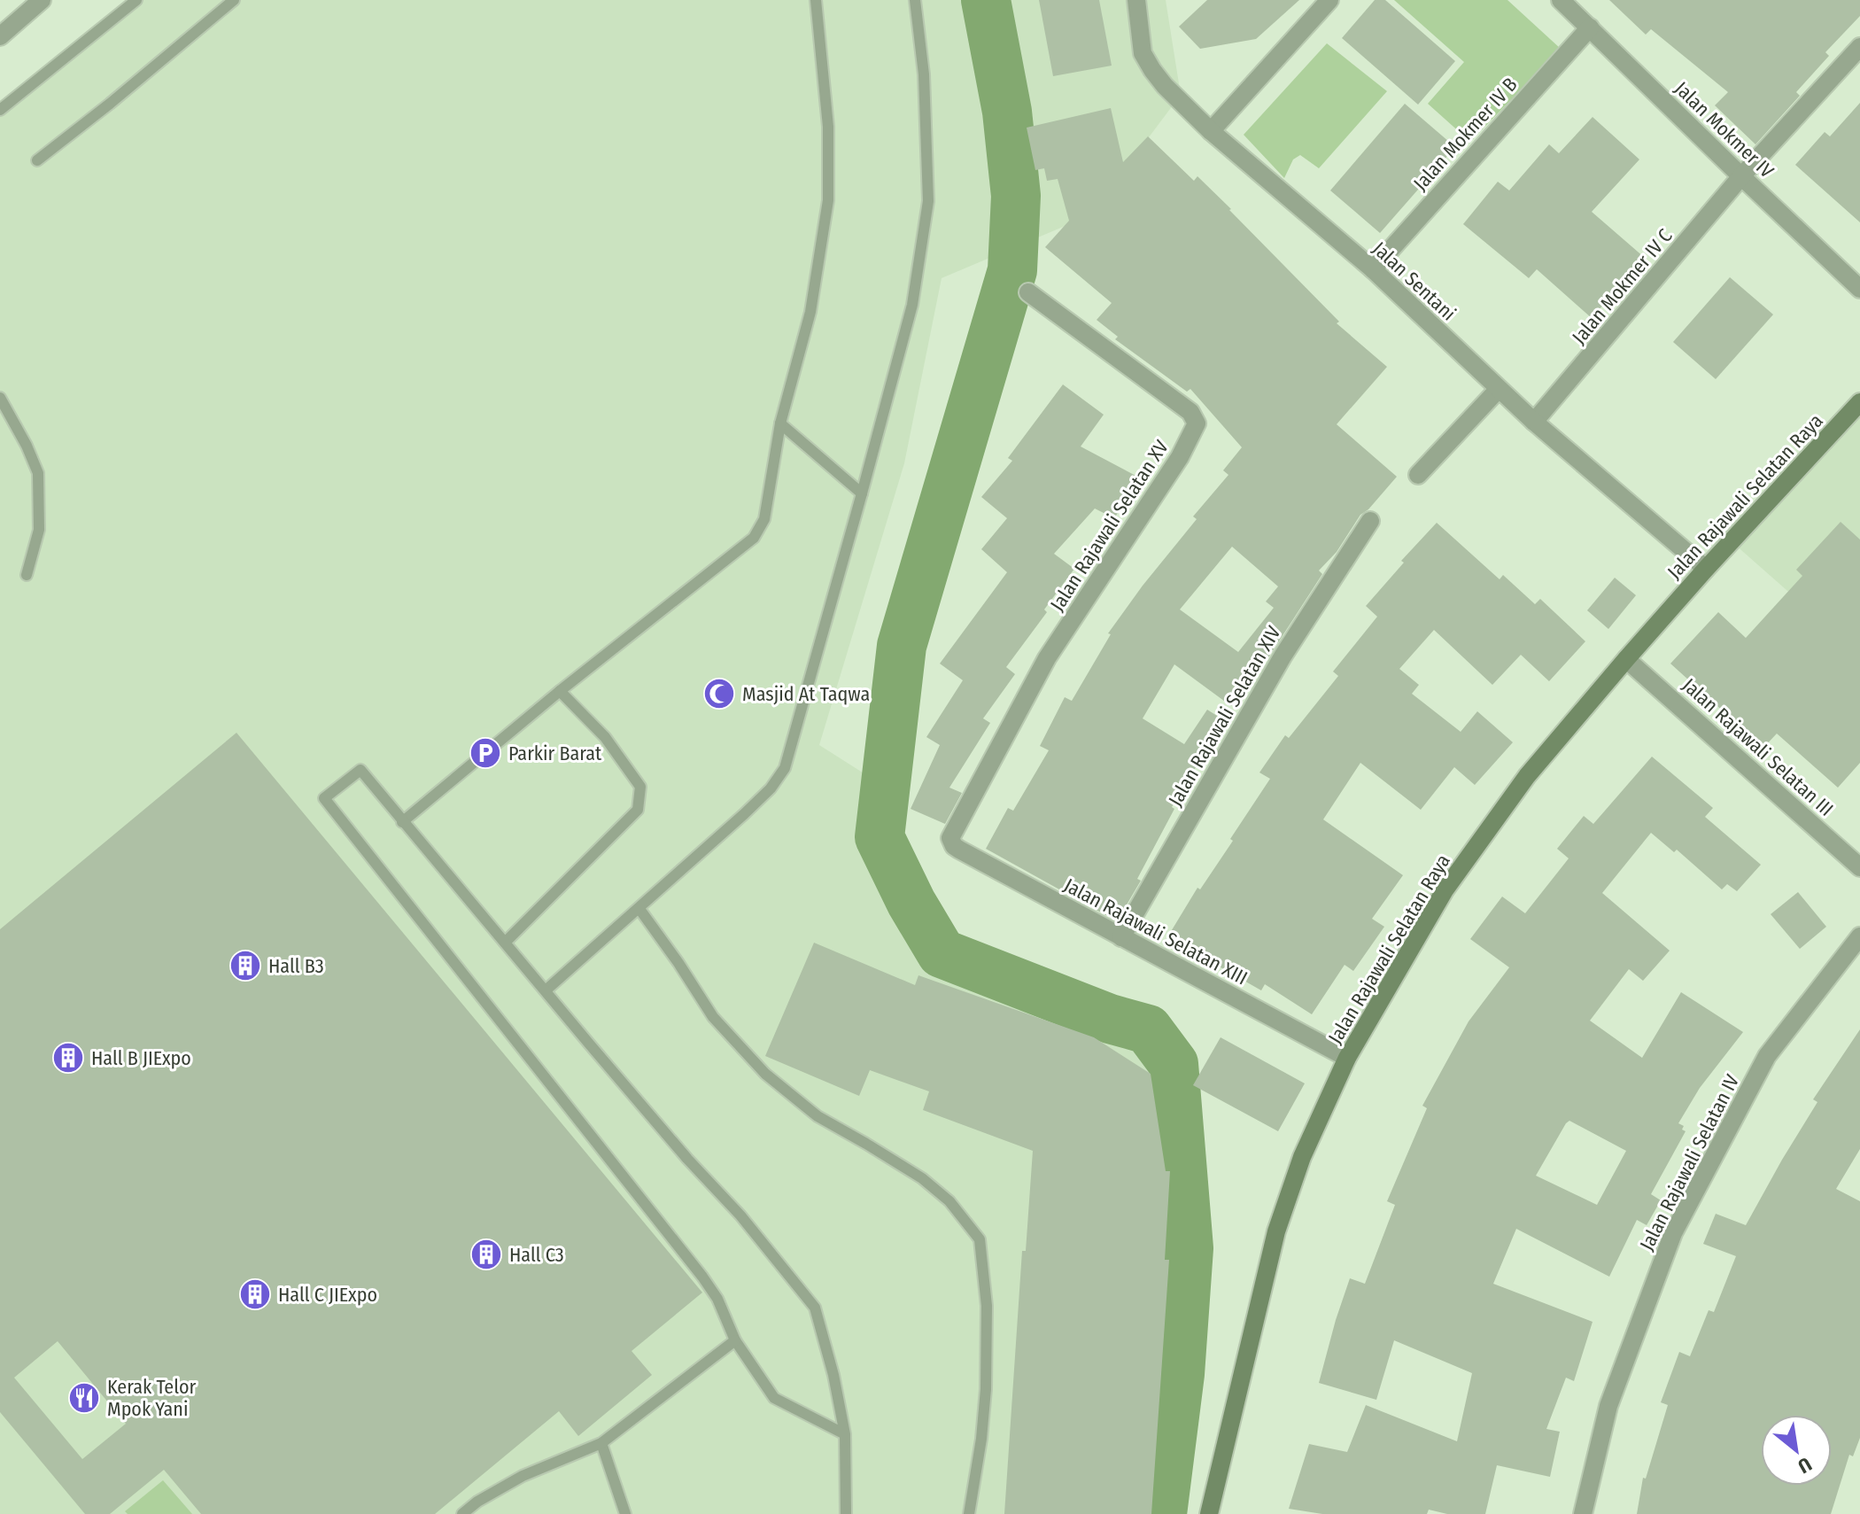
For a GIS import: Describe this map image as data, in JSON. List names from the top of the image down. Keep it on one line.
{"streets":{"main road":["Jalan Rajawali Selatan Raya"],"street":["Jalan Mokmer IV","Jalan Mokmer IV B","Jalan Sentani","Jalan Mokmer IV C","Jalan Rajawali Selatan XV","Jalan Rajawali Selatan XIV","Jalan Rajawali Selatan III","Jalan Rajawali Selatan XIII","Jalan Rajawali Selatan IV"]},"crossings":[["Jalan Mokmer IV","Jalan Mokmer IV B"],["Jalan Mokmer IV","Jalan Mokmer IV C"],["Jalan Mokmer IV B","Jalan Sentani"],["Jalan Sentani","Jalan Mokmer IV C"],["Jalan Sentani","Jalan Rajawali Selatan Raya"],["Jalan Rajawali Selatan Raya","Jalan Rajawali Selatan III"],["Jalan Rajawali Selatan Raya","Jalan Rajawali Selatan XIII"],["Jalan Rajawali Selatan XV","Jalan Rajawali Selatan XIII"],["Jalan Rajawali Selatan XIV","Jalan Rajawali Selatan XIII"]],"places":{"mosque":["Masjid At Taqwa"],"parking":["Parkir Barat"],"building":["Hall B3","Hall B JIExpo","Hall C3","Hall C JIExpo"],"restaurant":["Kerak Telor Mpok Yani"]},"north":"bottom right"}
